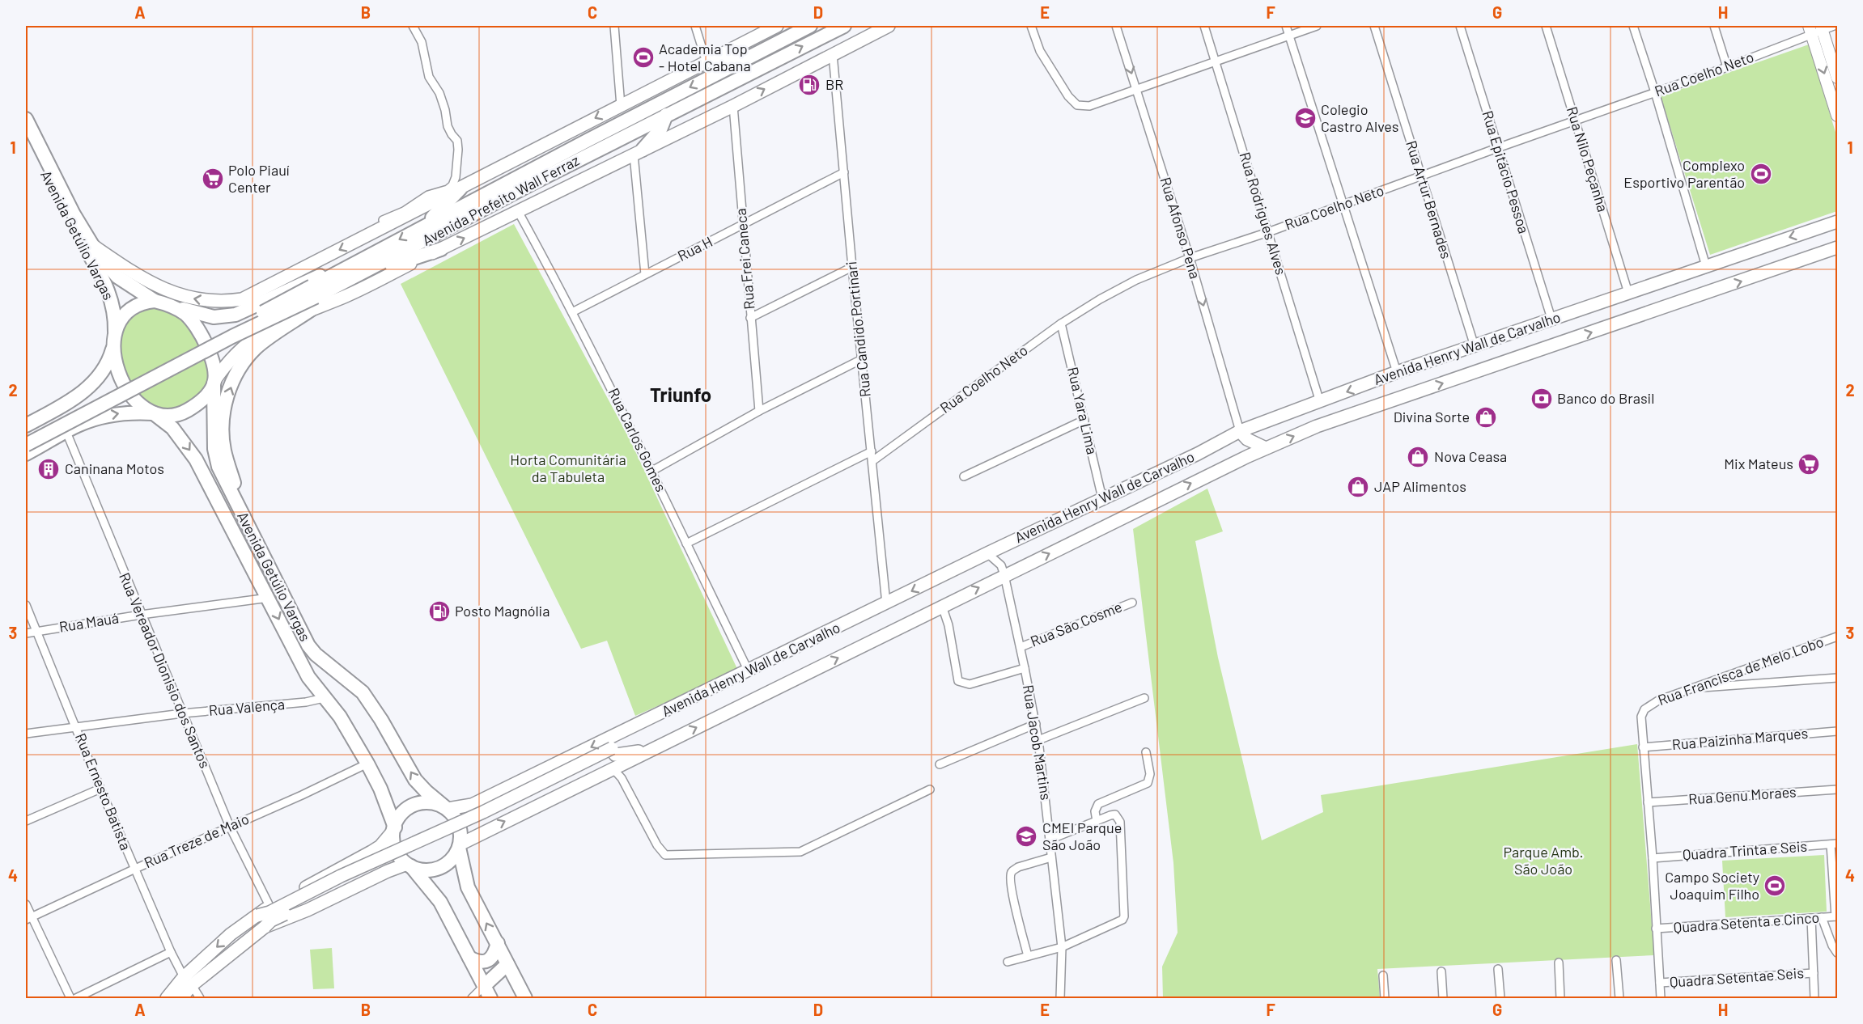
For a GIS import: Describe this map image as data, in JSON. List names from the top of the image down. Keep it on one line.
{"streets":{"highway":["Avenida Prefeito Wall Ferraz","Avenida Getúlio Vargas","Avenida Henry Wall de Carvalho"],"street":["Rua Coelho Neto","Rua Nilo Peçanha","Rua Epitácio Pessoa","Rua Artur Bernades","Rua Rodrigues Alves","Rua Afonso Pena","Rua H","Rua Frei Caneca","Rua Candido Portinari","Rua Yara Lima","Rua Carlos Gomes","Rua Mauá","Rua São Cosme","Rua Vereador Dionisio dos Santos","Rua Francisca de Melo Lobo","Rua Valença","Rua Paizinha Marques","Rua Jacob Martins","Rua Ernesto Batista","Rua Genu Moraes","Rua Treze de Maio","Quadra Trinta e Seis","Quadra Setenta e Cinco","Quadra Setentae Seis"]},"crossings":[["Rua Coelho Neto","Rua Nilo Peçanha"],["Rua Coelho Neto","Rua Epitácio Pessoa"],["Rua Coelho Neto","Rua Artur Bernades"],["Rua Coelho Neto","Rua Rodrigues Alves"],["Rua Coelho Neto","Rua Afonso Pena"],["Rua Coelho Neto","Rua Candido Portinari"],["Rua Coelho Neto","Rua Yara Lima"],["Rua Nilo Peçanha","Avenida Henry Wall de Carvalho"],["Rua Epitácio Pessoa","Avenida Henry Wall de Carvalho"],["Rua Artur Bernades","Avenida Henry Wall de Carvalho"],["Avenida Prefeito Wall Ferraz","Avenida Getúlio Vargas"],["Avenida Prefeito Wall Ferraz","Rua Frei Caneca"],["Avenida Prefeito Wall Ferraz","Rua Candido Portinari"],["Avenida Prefeito Wall Ferraz","Rua Carlos Gomes"],["Rua Rodrigues Alves","Avenida Henry Wall de Carvalho"],["Rua Afonso Pena","Avenida Henry Wall de Carvalho"],["Avenida Getúlio Vargas","Avenida Henry Wall de Carvalho"],["Avenida Getúlio Vargas","Rua Mauá"],["Avenida Getúlio Vargas","Rua Valença"],["Avenida Getúlio Vargas","Rua Treze de Maio"],["Rua H","Rua Frei Caneca"],["Rua H","Rua Candido Portinari"],["Rua H","Rua Carlos Gomes"],["Rua Candido Portinari","Avenida Henry Wall de Carvalho"],["Avenida Henry Wall de Carvalho","Rua Yara Lima"],["Avenida Henry Wall de Carvalho","Rua Carlos Gomes"],["Avenida Henry Wall de Carvalho","Rua Jacob Martins"],["Rua Mauá","Rua Vereador Dionisio dos Santos"],["Rua Mauá","Rua Ernesto Batista"],["Rua São Cosme","Rua Jacob Martins"],["Rua Vereador Dionisio dos Santos","Rua Valença"],["Rua Vereador Dionisio dos Santos","Rua Treze de Maio"],["Rua Francisca de Melo Lobo","Rua Paizinha Marques"],["Rua Francisca de Melo Lobo","Rua Genu Moraes"],["Rua Francisca de Melo Lobo","Quadra Trinta e Seis"],["Rua Francisca de Melo Lobo","Quadra Setenta e Cinco"],["Rua Francisca de Melo Lobo","Quadra Setentae Seis"],["Rua Valença","Rua Ernesto Batista"],["Rua Ernesto Batista","Rua Treze de Maio"]],"one_way":["Rua Afonso Pena"],"districts":["Triunfo"],"parks":["Horta Comunitária da Tabuleta","Parque Amb. São João"],"places":{"sports":["Academia Top - Hotel Cabana","Complexo Esportivo Parentão","Campo Society Joaquim Filho"],"fuel station":["BR","Posto Magnólia"],"school or university":["Colegio Castro Alves","CMEI Parque São João"],"supermarket":["Polo Piauí Center","Mix Mateus"],"bank":["Banco do Brasil"],"shop":["Divina Sorte","Nova Ceasa","JAP Alimentos"],"building":["Caninana Motos"]},"grid":{"columns":["A","B","C","D","E","F","G","H"],"rows":["1","2","3","4"]}}
